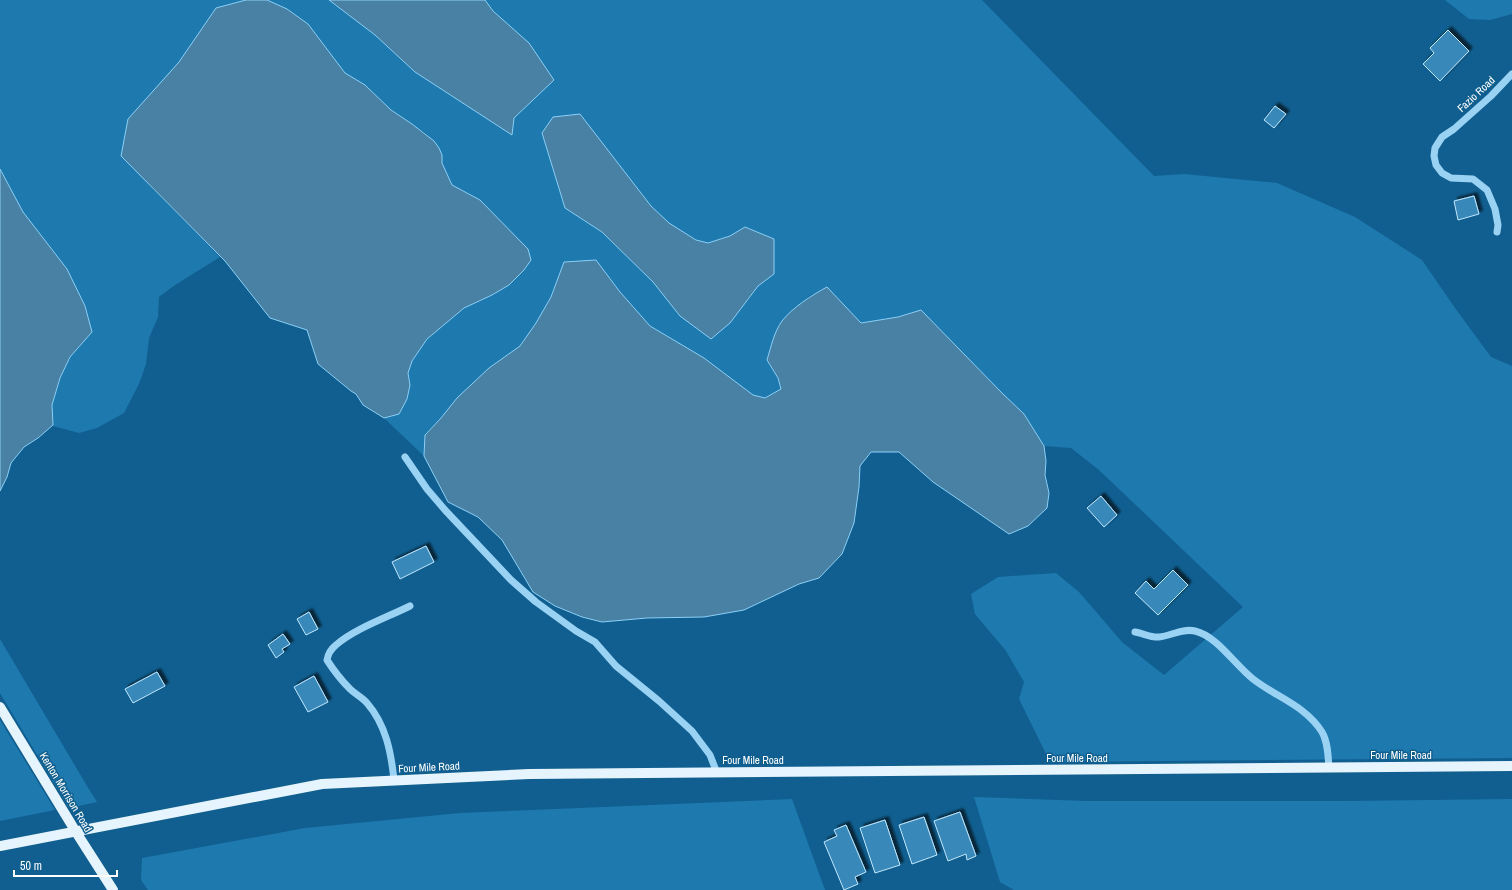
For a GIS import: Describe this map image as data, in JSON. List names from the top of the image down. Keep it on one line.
{"streets":{"main road":["Four Mile Road","Kenton Morrison Road"],"street":["Fazio Road"]},"crossings":[["Four Mile Road","Kenton Morrison Road"]],"scale_bar":"50 m"}
